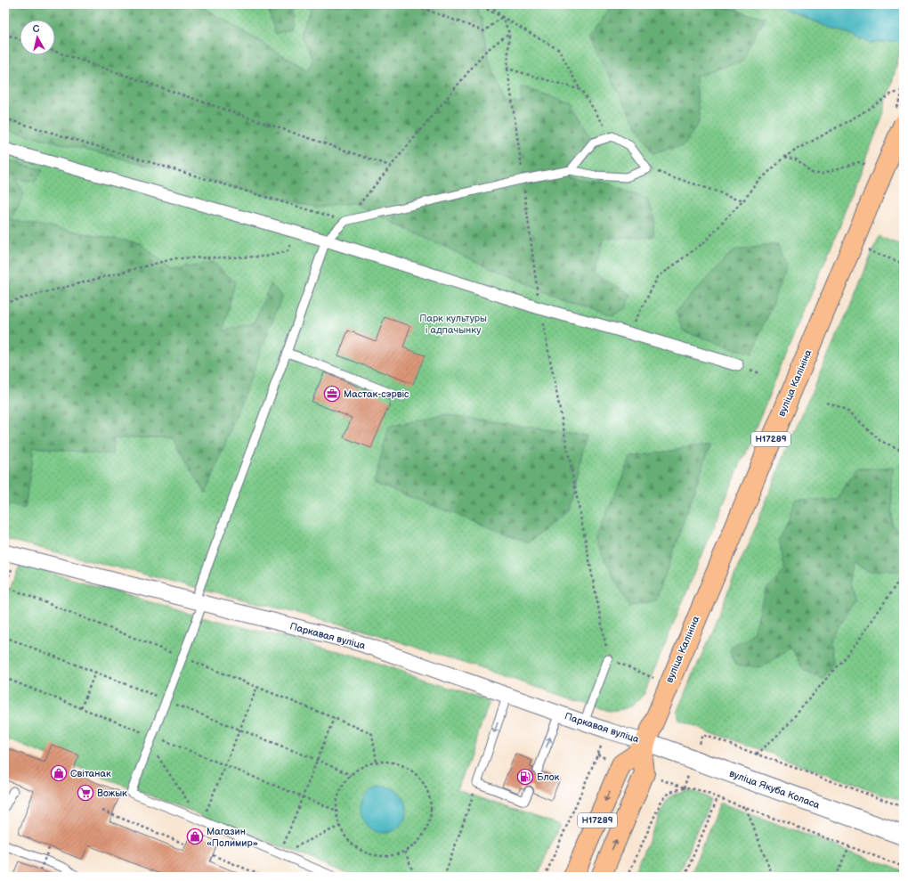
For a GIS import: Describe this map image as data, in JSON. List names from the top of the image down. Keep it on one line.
{"streets":{"main road":["вуліца Калініна","Н17289"],"street":["Паркавая вуліца","вуліца Якуба Коласа"]},"crossings":[["вуліца Калініна","Паркавая вуліца"],["вуліца Калініна","вуліца Якуба Коласа"],["Паркавая вуліца","вуліца Якуба Коласа"]],"parks":["Парк культуры і адпачынку"],"places":{"office":["Мастак-сэрвіс"],"shop":["Світанак","Магазин «Полимир»"],"fuel station":["Блок"],"supermarket":["Вожык"]},"north":"top"}
